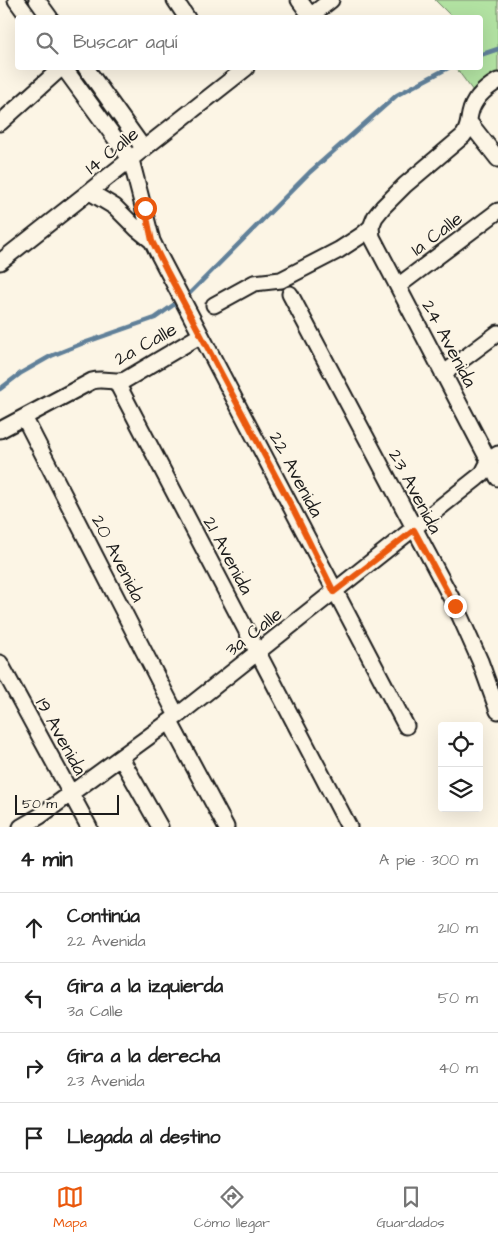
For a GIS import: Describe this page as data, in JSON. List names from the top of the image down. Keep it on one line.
{"streets":{"street":["14 Calle","1a Calle","2a Calle","24 Avenida","22 Avenida","23 Avenida","21 Avenida","20 Avenida","3a Calle","19 Avenida"]},"crossings":[["14 Calle","22 Avenida"],["1a Calle","24 Avenida"],["2a Calle","22 Avenida"],["2a Calle","21 Avenida"],["2a Calle","20 Avenida"],["24 Avenida","3a Calle"],["22 Avenida","3a Calle"],["23 Avenida","3a Calle"],["21 Avenida","3a Calle"],["20 Avenida","3a Calle"],["3a Calle","19 Avenida"]],"scale_bar":"50 m","page":{"search":"Buscar aquí","scale":"50 m","heading":["4 min","A pie · 300 m"],"list":[["Continúa","22 Avenida","210 m"],["Gira a la izquierda","3a Calle","50 m"],["Gira a la derecha","23 Avenida","40 m"],"Llegada al destino"],"nav":["Mapa","Cómo llegar","Guardados"]}}
